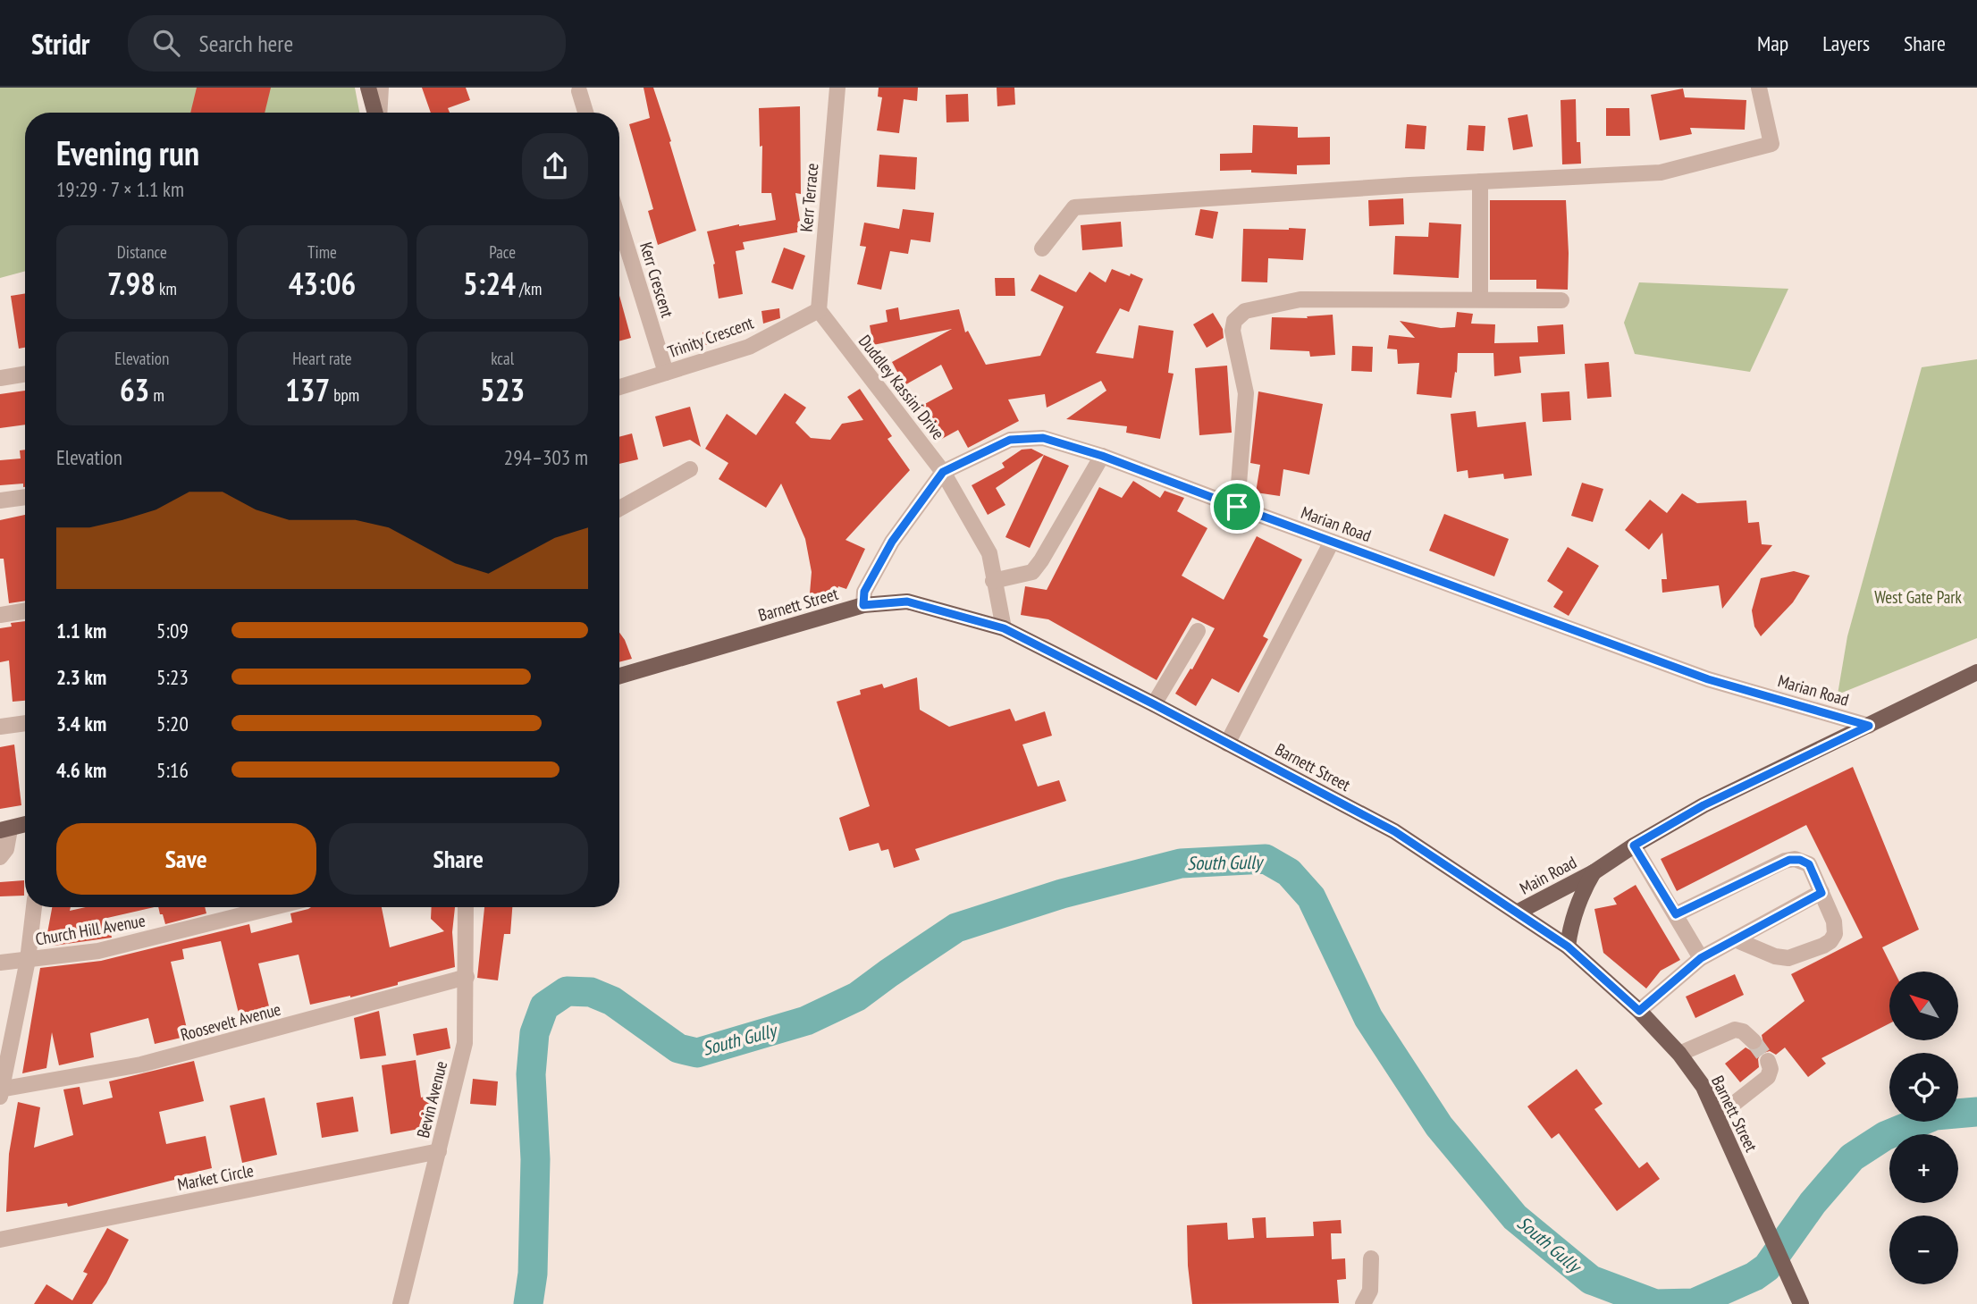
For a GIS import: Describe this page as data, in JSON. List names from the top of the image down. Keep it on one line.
{"streets":{"main road":["Barnett Street","Main Road"],"street":["Kerr Terrace","Kerr Crescent","Trinity Crescent","Duddley Kassini Drive","Marian Road","Church Hill Avenue","Roosevelt Avenue","Bevin Avenue","Market Circle"]},"crossings":[["Kerr Terrace","Trinity Crescent"],["Kerr Terrace","Duddley Kassini Drive"],["Kerr Crescent","Trinity Crescent"],["Trinity Crescent","Duddley Kassini Drive"],["Duddley Kassini Drive","Marian Road"],["Duddley Kassini Drive","Barnett Street"],["Marian Road","Barnett Street"],["Barnett Street","Main Road"],["Roosevelt Avenue","Bevin Avenue"],["Bevin Avenue","Market Circle"]],"water":["South Gully"],"parks":["West Gate Park"],"north":"top left","page":{"header":"Stridr","search":"Search here","nav":["Map","Layers","Share"],"heading":["Evening run","19:29 · 7 × 1.1 km"],"stats":[["Distance","7.98 km"],["Time","43:06"],["Pace","5:24 /km"],["Elevation","63 m"],["Heart rate","137 bpm"],["kcal","523"]],"chart":["Elevation","294–303 m"],"list":[{"name":"1.1 km","note":"5:09"},{"name":"2.3 km","note":"5:23"},{"name":"3.4 km","note":"5:20"},{"name":"4.6 km","note":"5:16"}],"buttons":["Save","Share"],"map_buttons":["+","−"]}}
